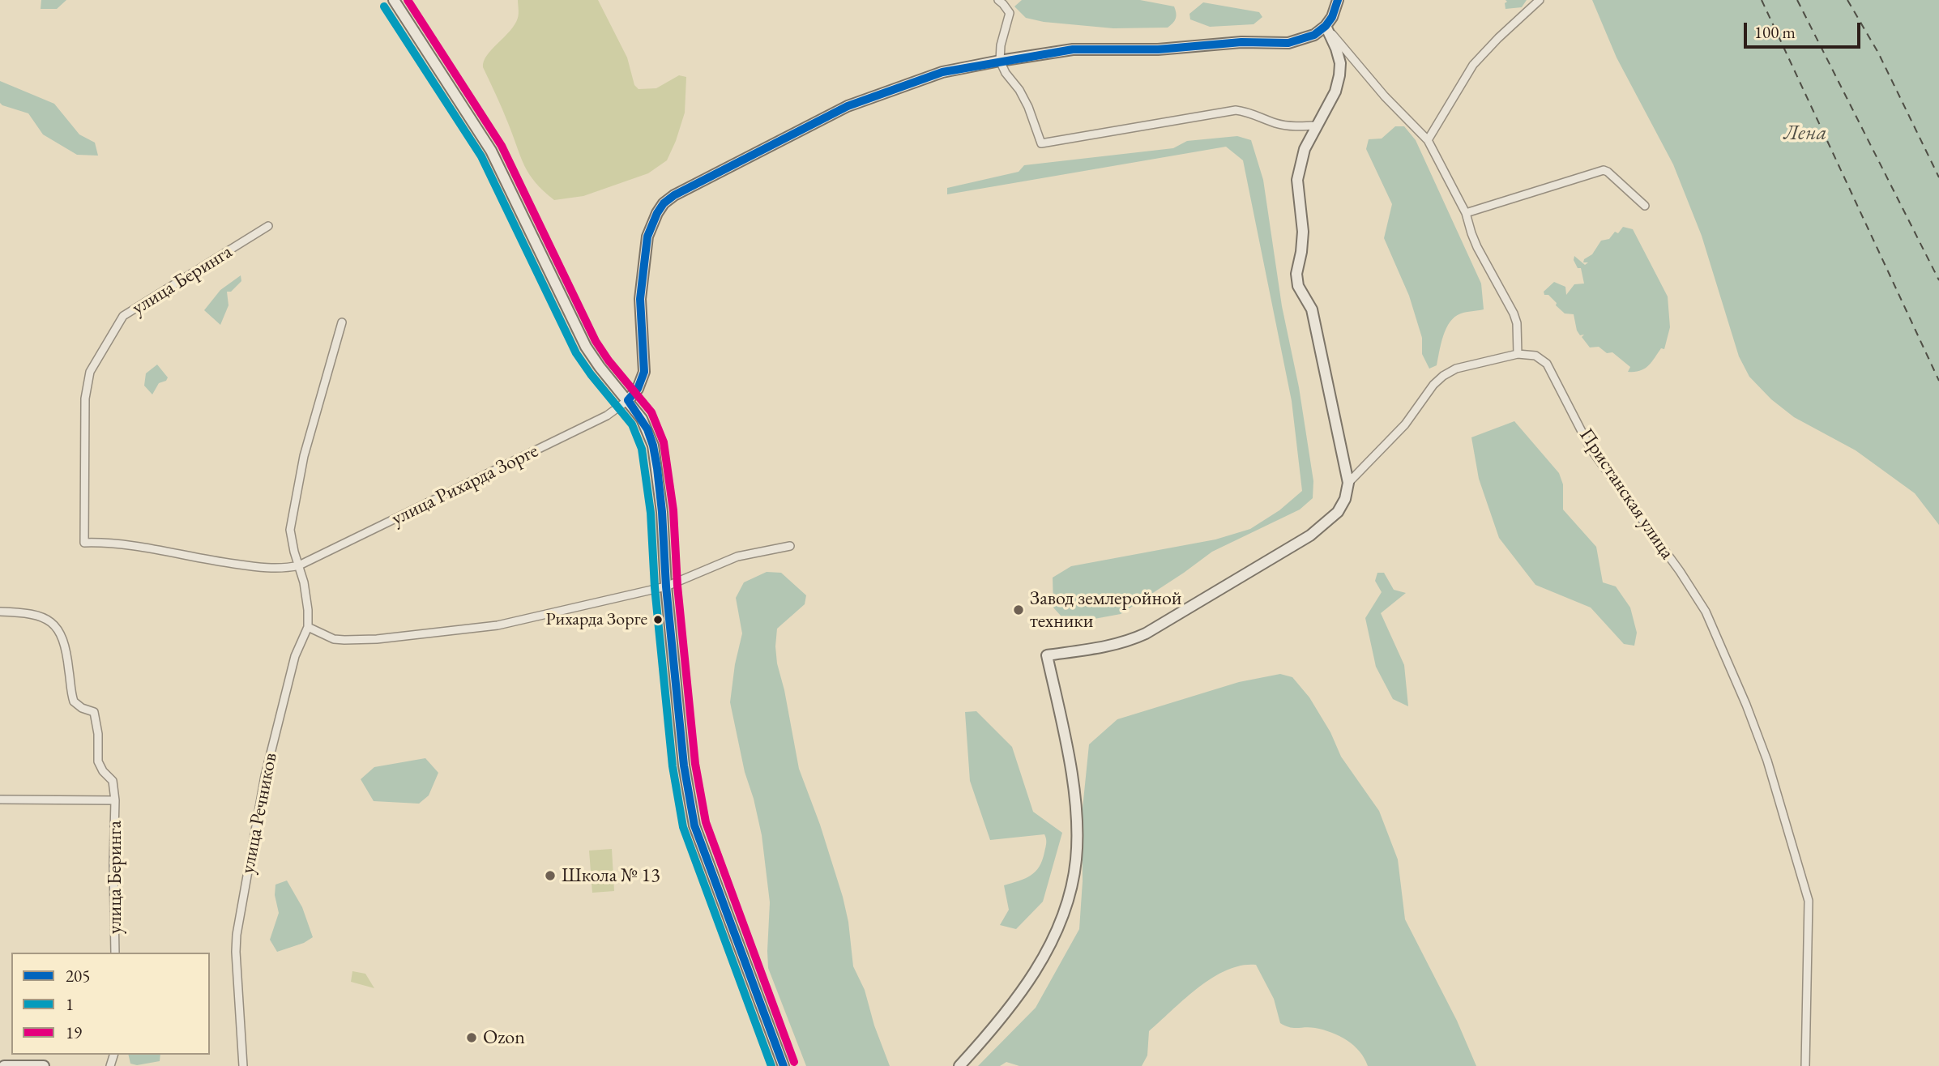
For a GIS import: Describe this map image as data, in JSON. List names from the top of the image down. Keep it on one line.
{"streets":{"street":["улица Беринга","улица Рихарда Зорге","Пристанская улица","улица Речников"]},"crossings":[["улица Беринга","улица Рихарда Зорге"],["улица Рихарда Зорге","улица Речников"]],"water":["Лена"],"places":["Завод землеройной техники","Рихарда Зорге","Школа № 13","Ozon"],"lines":["transit line 205","transit line 19","transit line 1"],"legend":["205","1","19"],"scale_bar":"100 m"}
